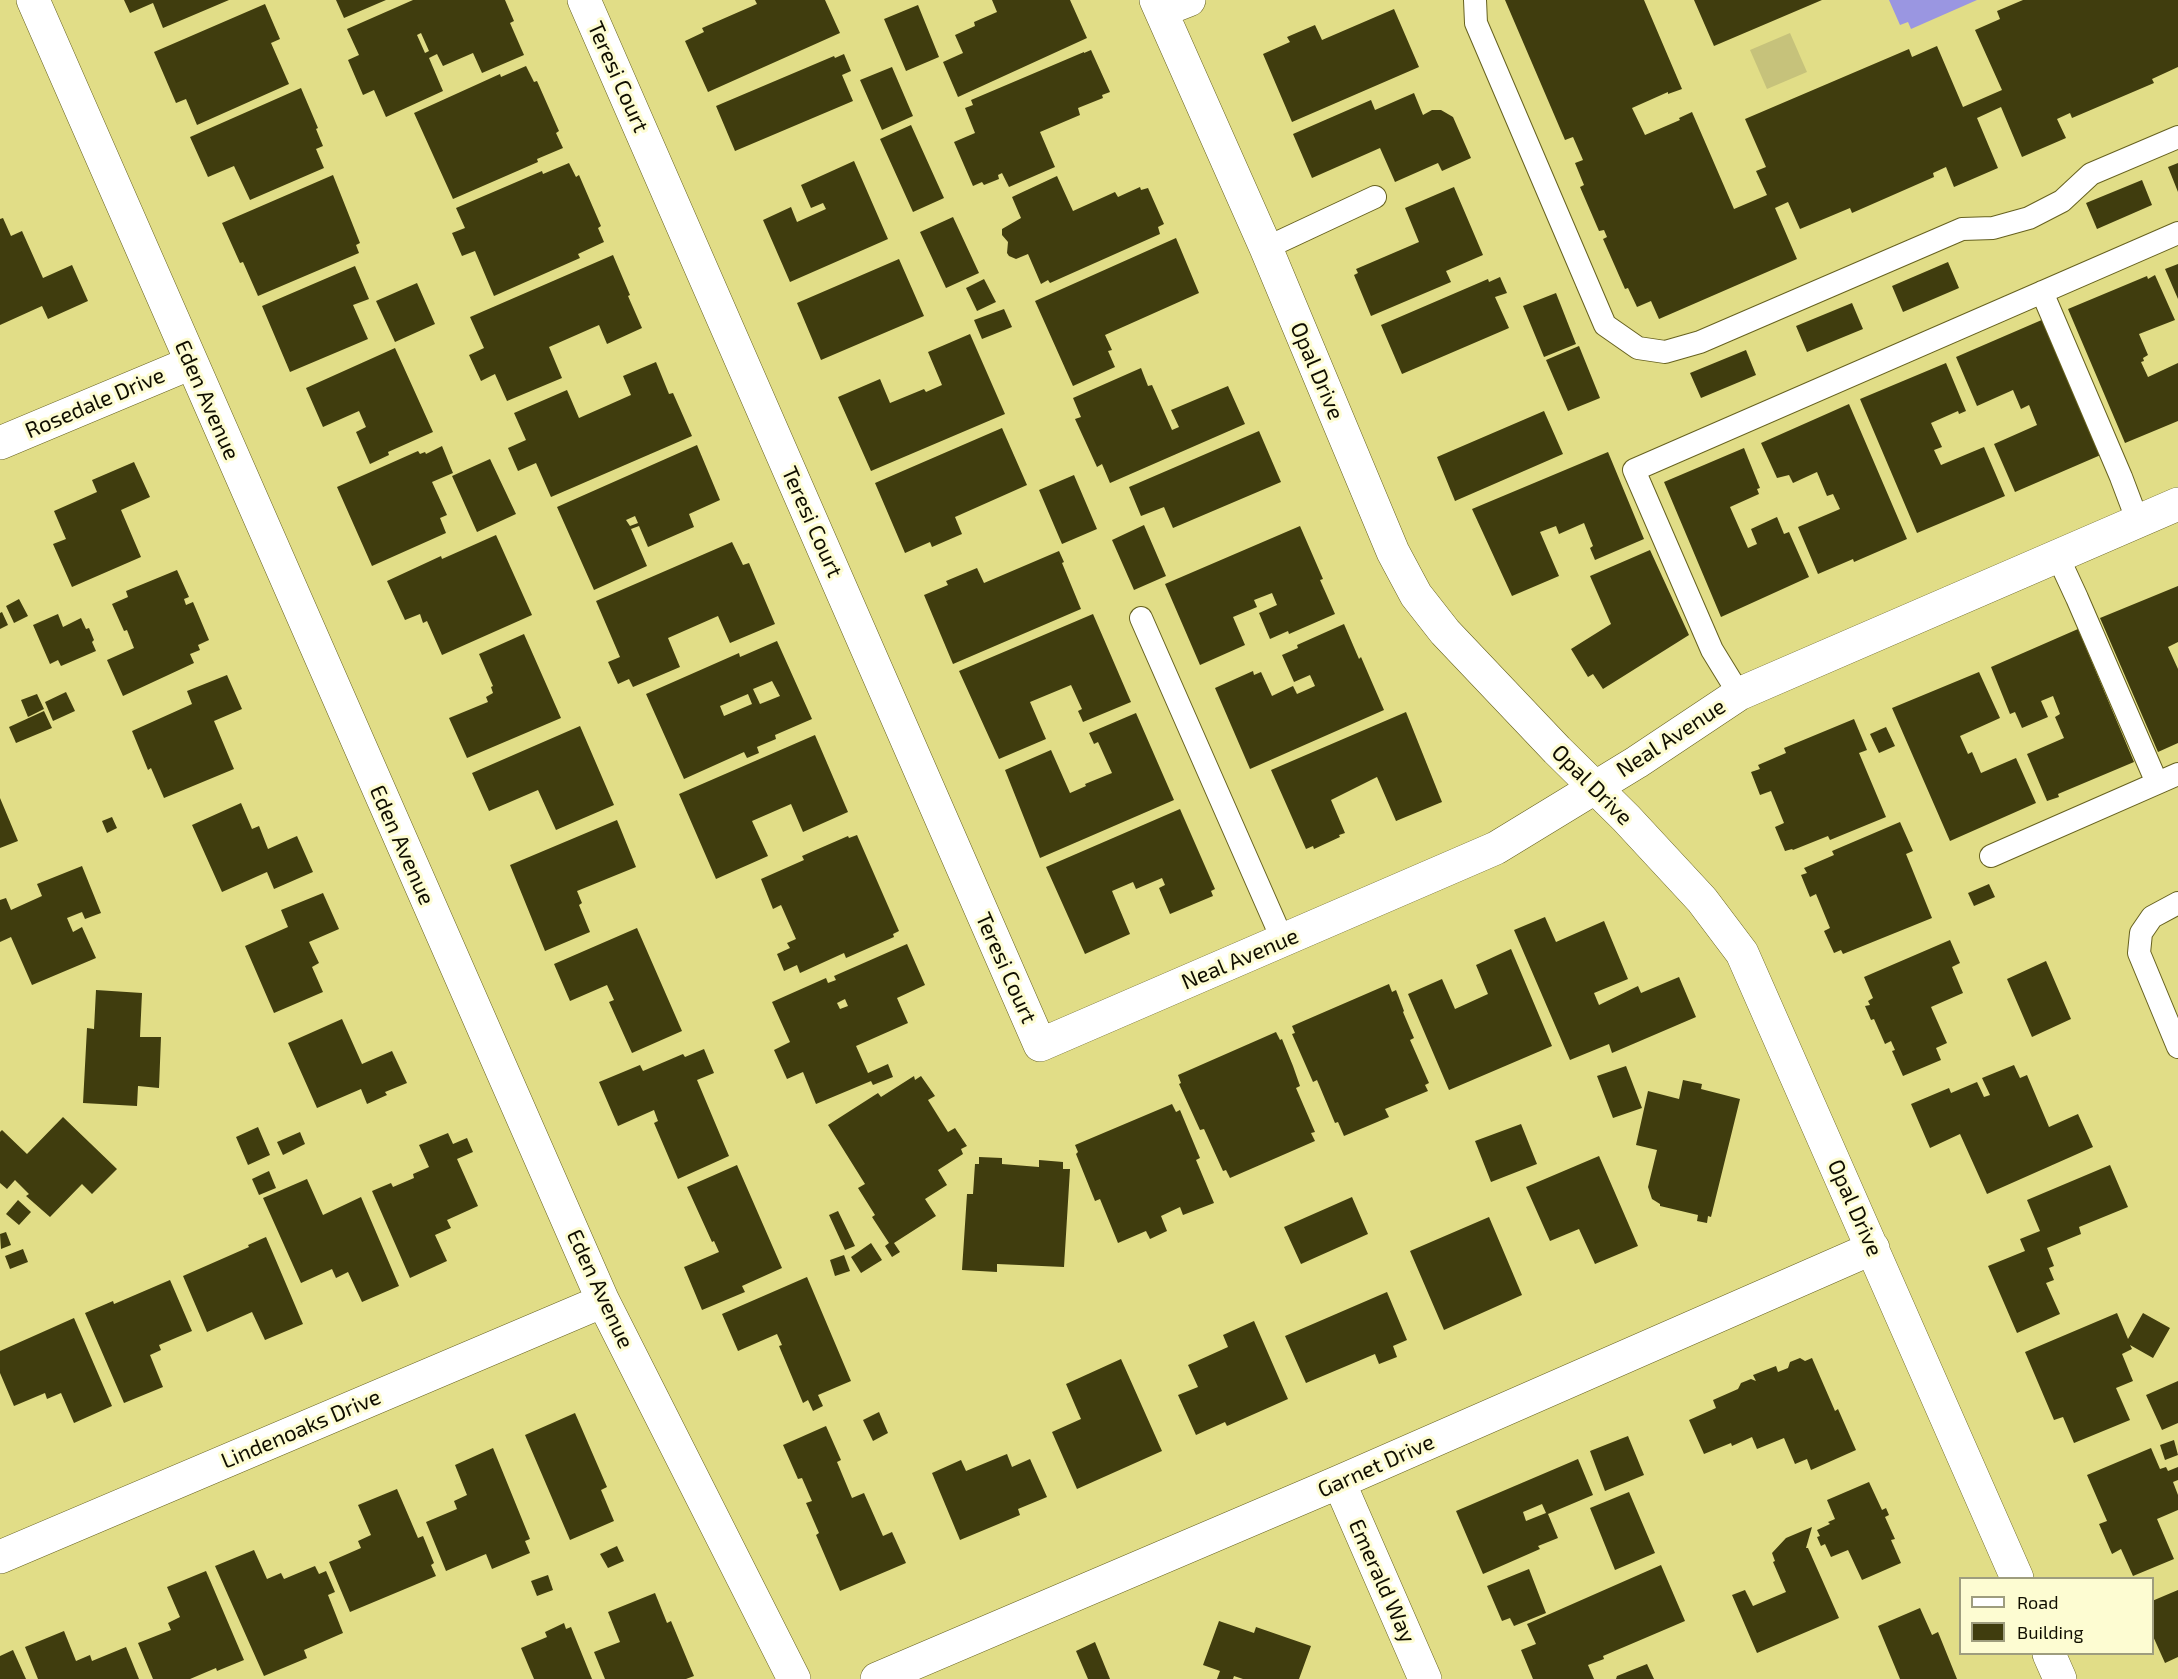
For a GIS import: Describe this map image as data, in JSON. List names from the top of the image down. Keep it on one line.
{"streets":{"street":["Teresi Court","Opal Drive","Eden Avenue","Rosedale Drive","Neal Avenue","Lindenoaks Drive","Garnet Drive","Emerald Way"]},"crossings":[["Teresi Court","Neal Avenue"],["Opal Drive","Neal Avenue"],["Opal Drive","Garnet Drive"],["Eden Avenue","Rosedale Drive"],["Eden Avenue","Lindenoaks Drive"],["Garnet Drive","Emerald Way"]],"legend":["Road","Building"]}
